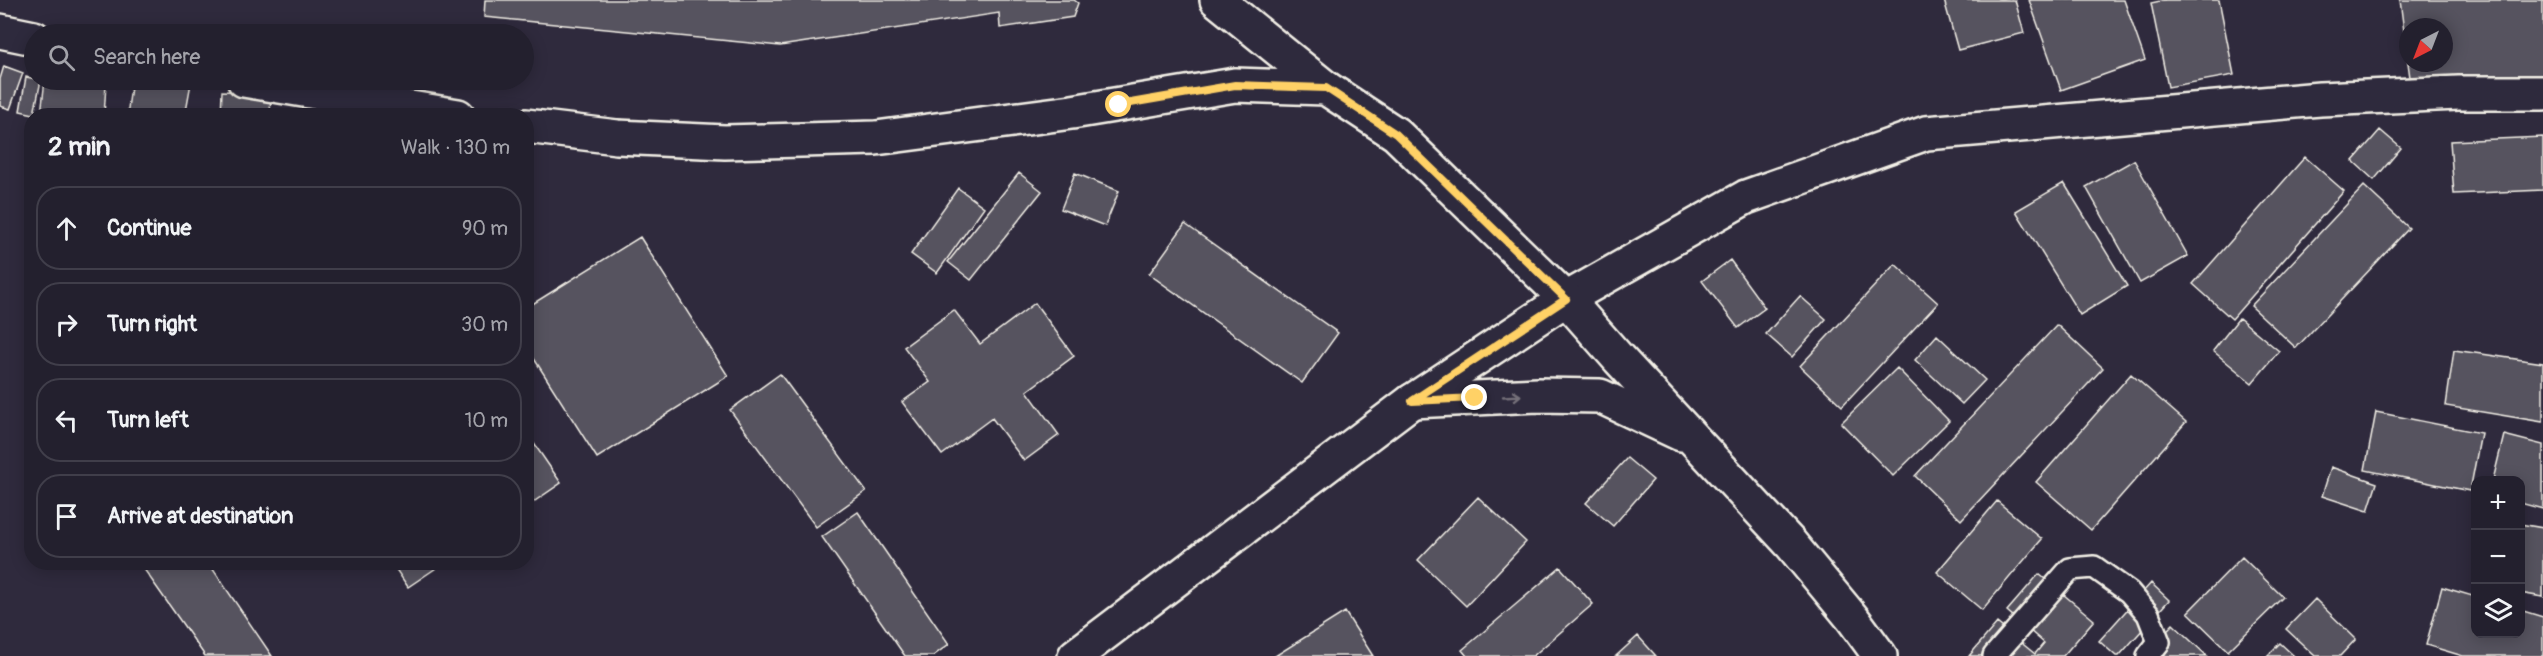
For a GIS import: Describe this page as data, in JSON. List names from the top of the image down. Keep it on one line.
{"north":"bottom left","page":{"search":"Search here","heading":["2 min","Walk · 130 m"],"list":[["Continue","90 m"],["Turn right","30 m"],["Turn left","10 m"],"Arrive at destination"],"map_buttons":["+","−"]}}
